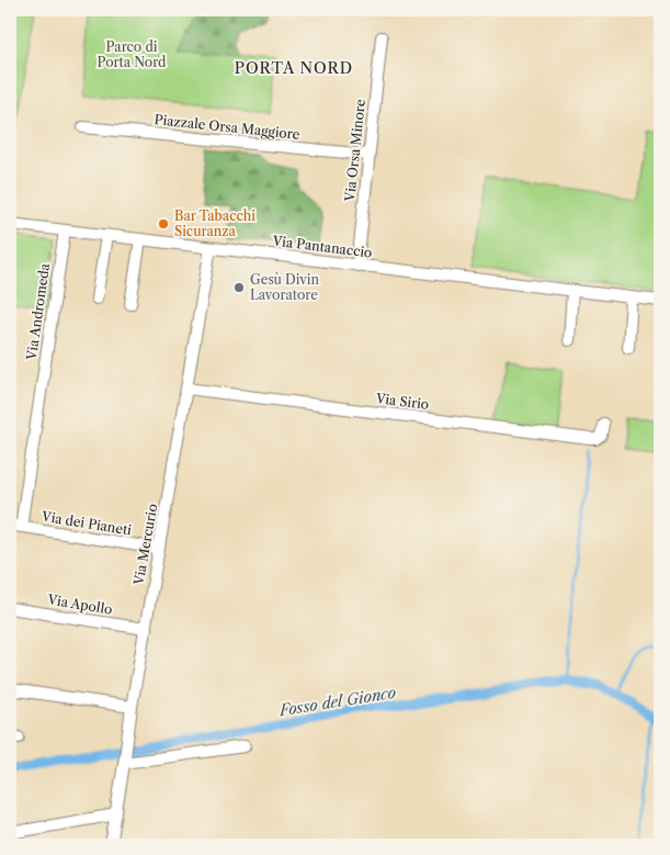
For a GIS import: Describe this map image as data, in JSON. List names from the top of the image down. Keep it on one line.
{"streets":{"street":["Piazzale Orsa Maggiore","Via Orsa Minore","Via Pantanaccio","Via Andromeda","Via Sirio","Via dei Pianeti","Via Mercurio","Via Apollo"]},"crossings":[["Piazzale Orsa Maggiore","Via Orsa Minore"],["Via Orsa Minore","Via Pantanaccio"],["Via Pantanaccio","Via Andromeda"],["Via Pantanaccio","Via Mercurio"],["Via Andromeda","Via dei Pianeti"],["Via Sirio","Via Mercurio"],["Via dei Pianeti","Via Mercurio"],["Via Mercurio","Via Apollo"]],"districts":["PORTA NORD"],"water":["Fosso del Gionco"],"parks":["Parco di Porta Nord"],"places":["Bar Tabacchi Sicuranza","Gesù Divin Lavoratore"]}
